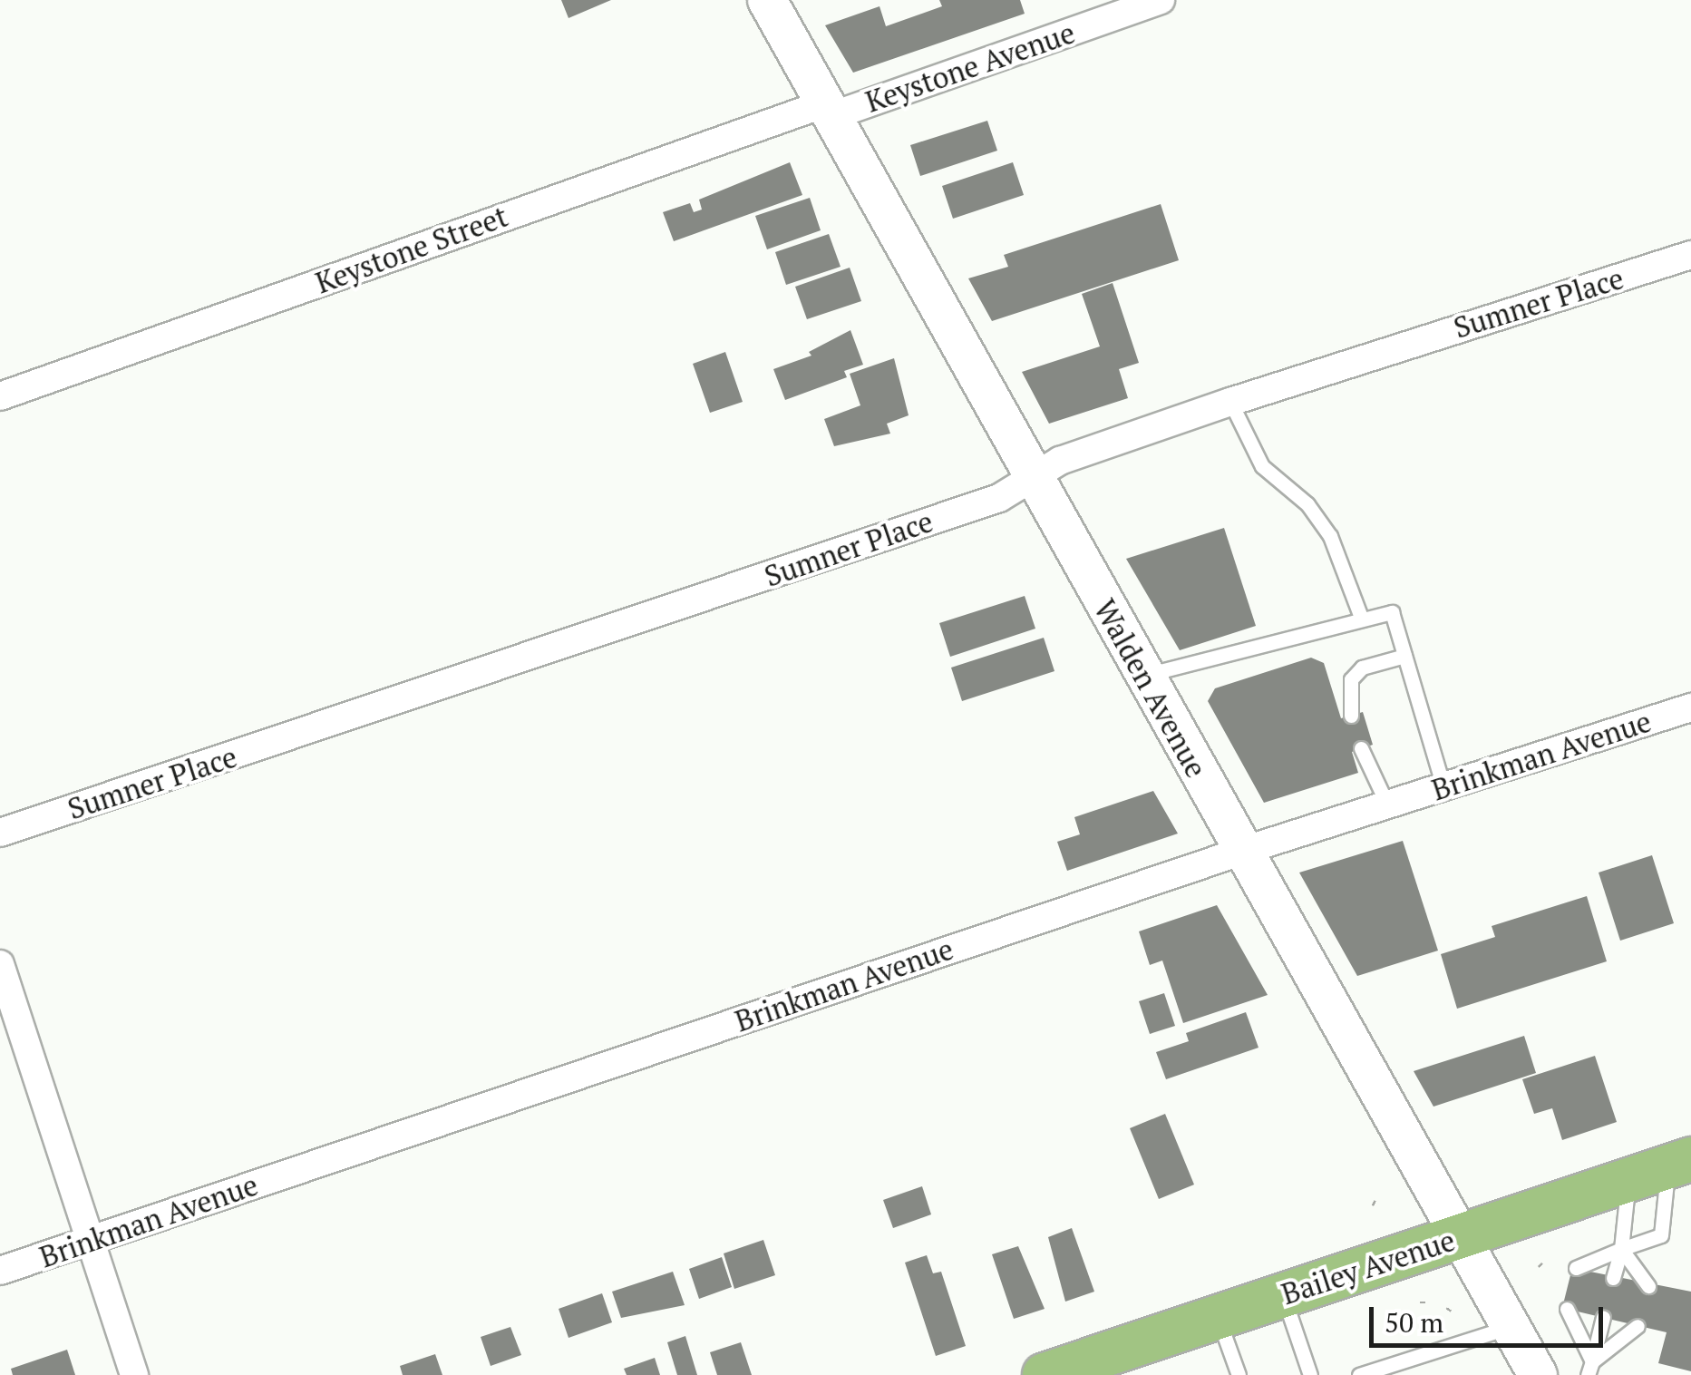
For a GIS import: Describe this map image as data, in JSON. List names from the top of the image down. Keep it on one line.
{"streets":{"main road":["Walden Avenue","Bailey Avenue"],"street":["Keystone Avenue","Keystone Street","Sumner Place","Brinkman Avenue"]},"crossings":[["Keystone Avenue","Keystone Street"],["Keystone Avenue","Walden Avenue"],["Keystone Street","Walden Avenue"],["Sumner Place","Walden Avenue"],["Walden Avenue","Brinkman Avenue"],["Walden Avenue","Bailey Avenue"]],"scale_bar":"50 m"}
